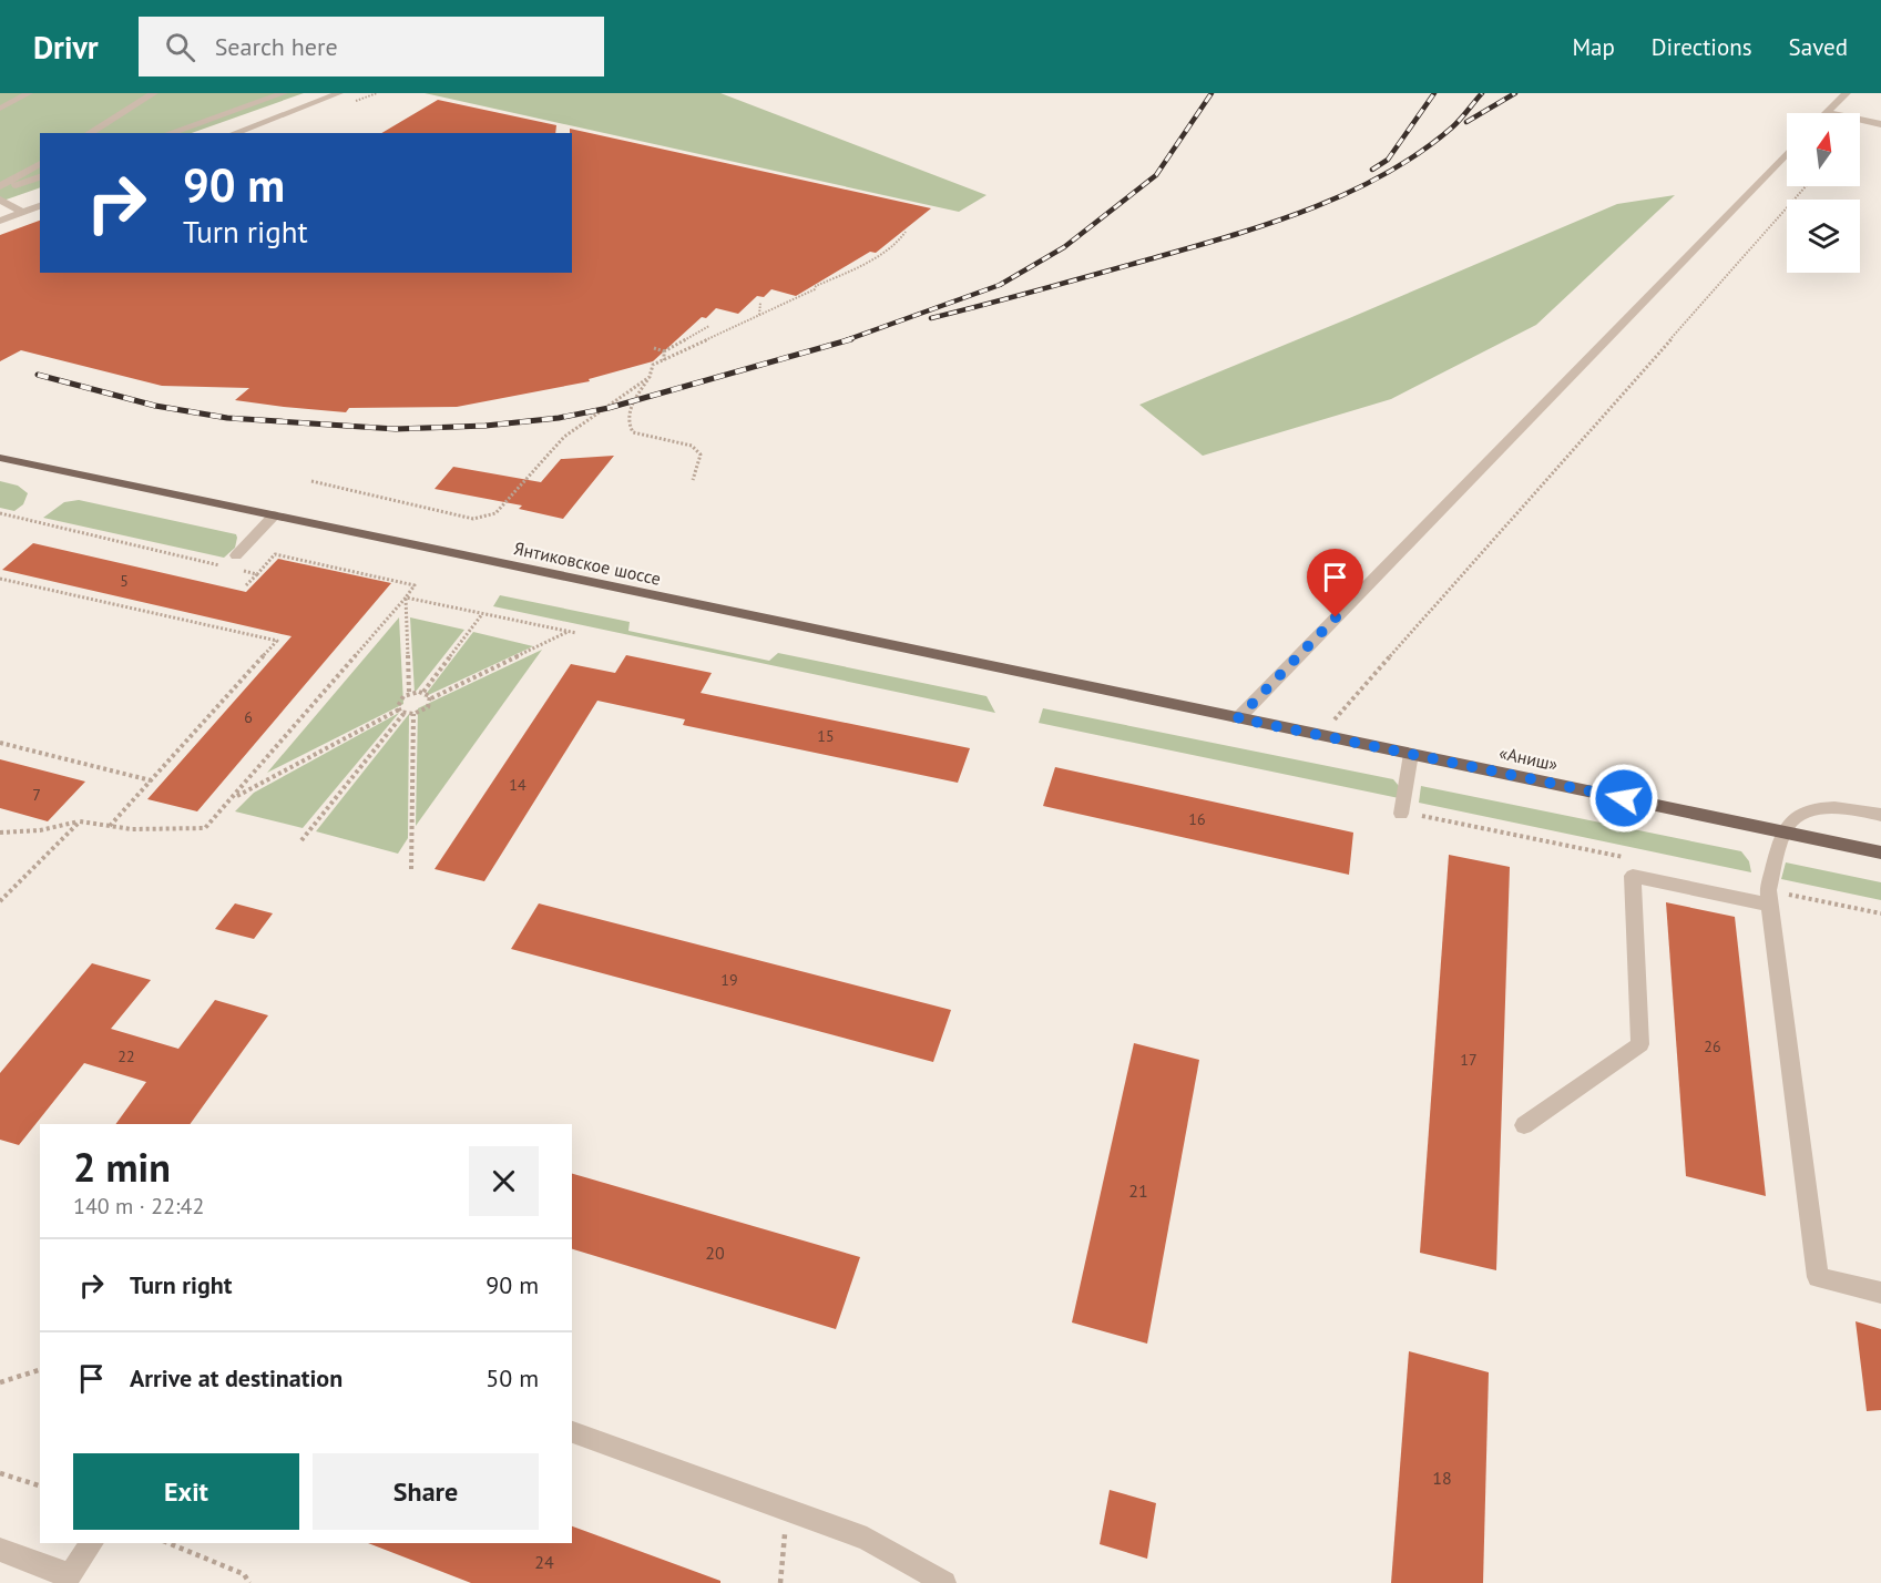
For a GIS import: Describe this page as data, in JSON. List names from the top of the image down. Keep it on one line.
{"streets":{"main road":["Янтиковское шоссе","«Аниш»"]},"crossings":[["Янтиковское шоссе","«Аниш»"]],"house_numbers":["5","6","15","14","7","16","19","26","22","17","21","20","18","24"],"north":"top","page":{"header":"Drivr","search":"Search here","nav":["Map","Directions","Saved"],"turn":["90 m","Turn right"],"heading":["2 min","140 m · 22:42"],"list":[{"name":"Turn right","value":"90 m"},{"name":"Arrive at destination","value":"50 m"}],"buttons":["Exit","Share"]}}
